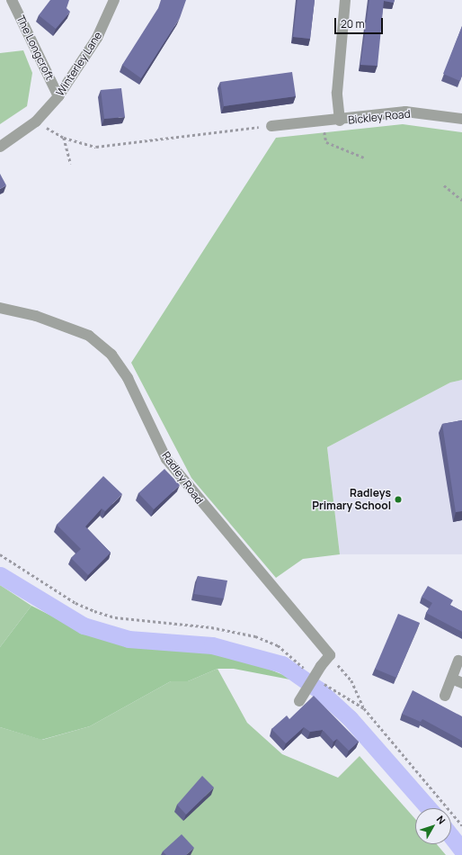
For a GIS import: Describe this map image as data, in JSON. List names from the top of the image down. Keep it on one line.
{"streets":{"street":["The Longcroft","Winterley Lane","Bickley Road","Radley Road"]},"crossings":[["The Longcroft","Winterley Lane"]],"places":["Radleys Primary School"],"scale_bar":"20 m","north":"top right"}
